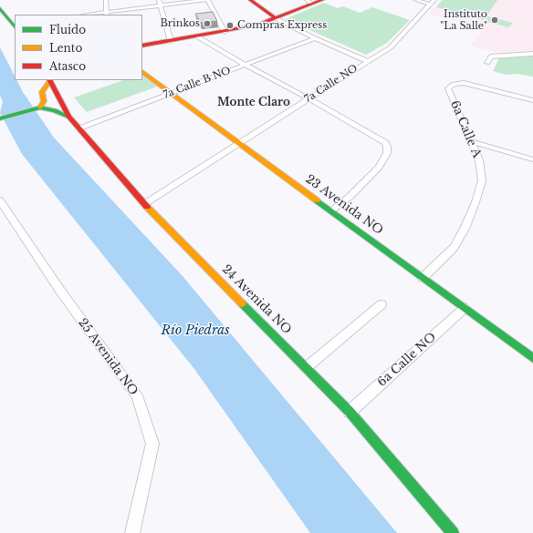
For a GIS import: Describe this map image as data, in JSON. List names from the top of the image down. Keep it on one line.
{"streets":{"street":["7a Calle B NO","7a Calle NO","6a Calle A","23 Avenida NO","24 Avenida NO","25 Avenida NO","6a Calle NO"]},"crossings":[["7a Calle B NO","23 Avenida NO"],["7a Calle B NO","24 Avenida NO"],["7a Calle NO","23 Avenida NO"],["7a Calle NO","24 Avenida NO"],["6a Calle A","23 Avenida NO"],["23 Avenida NO","6a Calle NO"],["24 Avenida NO","6a Calle NO"]],"districts":["Monte Claro"],"water":["Río Piedras"],"places":["Instituto \"La Salle\"","Brinkos","Compras Express"],"legend":["Fluido","Lento","Atasco"]}
